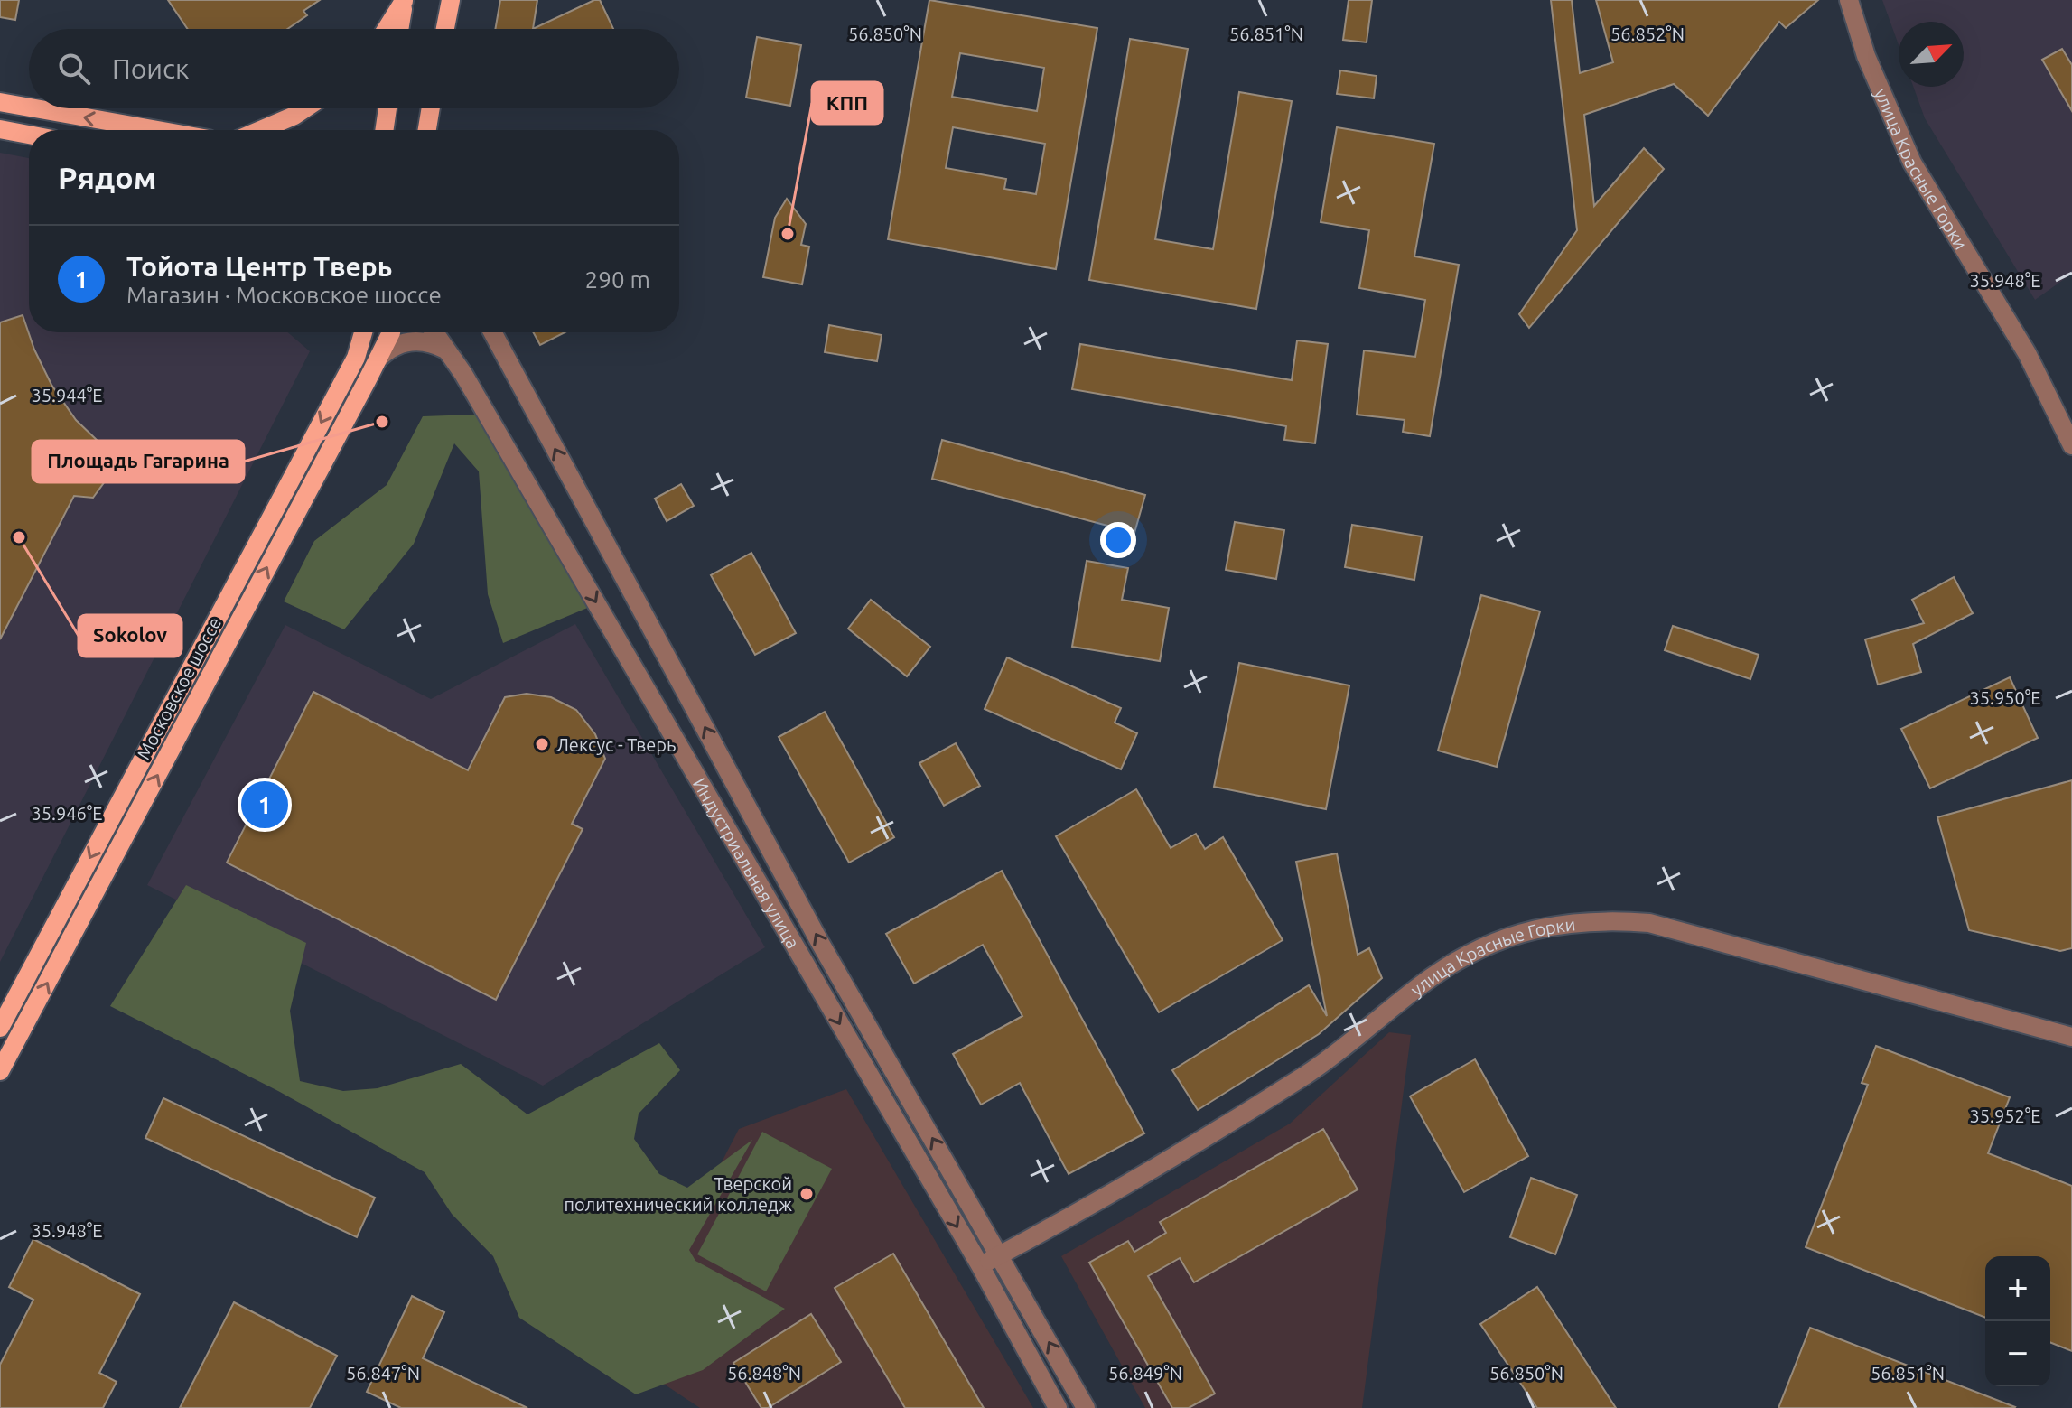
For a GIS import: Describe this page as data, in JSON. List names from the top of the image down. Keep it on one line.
{"streets":{"main road":["Московское шоссе"],"street":["улица Красные Горки","Индустриальная улица"]},"crossings":[["улица Красные Горки","Индустриальная улица"]],"places":["КПП","Площадь Гагарина","Sokolov","Лексус - Тверь","Тверской политехнический колледж"],"north":"top right","page":{"search":"Поиск","heading":"Рядом","list":[{"mark":"1","name":"Тойота Центр Тверь","note":"Магазин · Московское шоссе","value":"290 m"}],"pins":"1","map_buttons":["+","−"]},"coordinates":["56.850°N","56.851°N","56.852°N","35.948°E","35.944°E","35.950°E","35.946°E","35.952°E","56.847°N","56.848°N","56.849°N"]}
